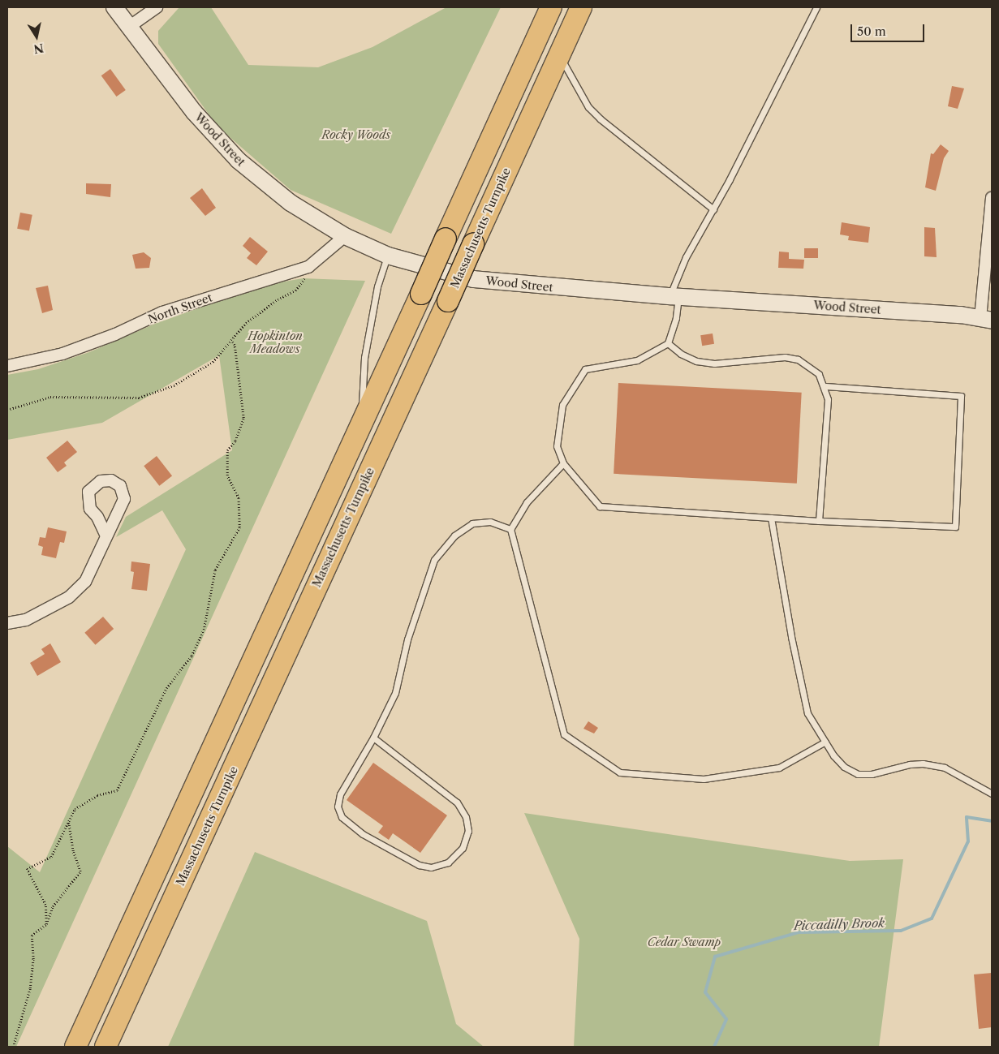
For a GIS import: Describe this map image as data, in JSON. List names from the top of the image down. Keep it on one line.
{"streets":{"highway":["Massachusetts Turnpike"],"main road":["Wood Street"],"street":["North Street"]},"crossings":[["Wood Street","North Street"]],"water":["Piccadilly Brook"],"parks":["Rocky Woods","Hopkinton Meadows","Cedar Swamp"],"scale_bar":"50 m","north":"bottom"}
